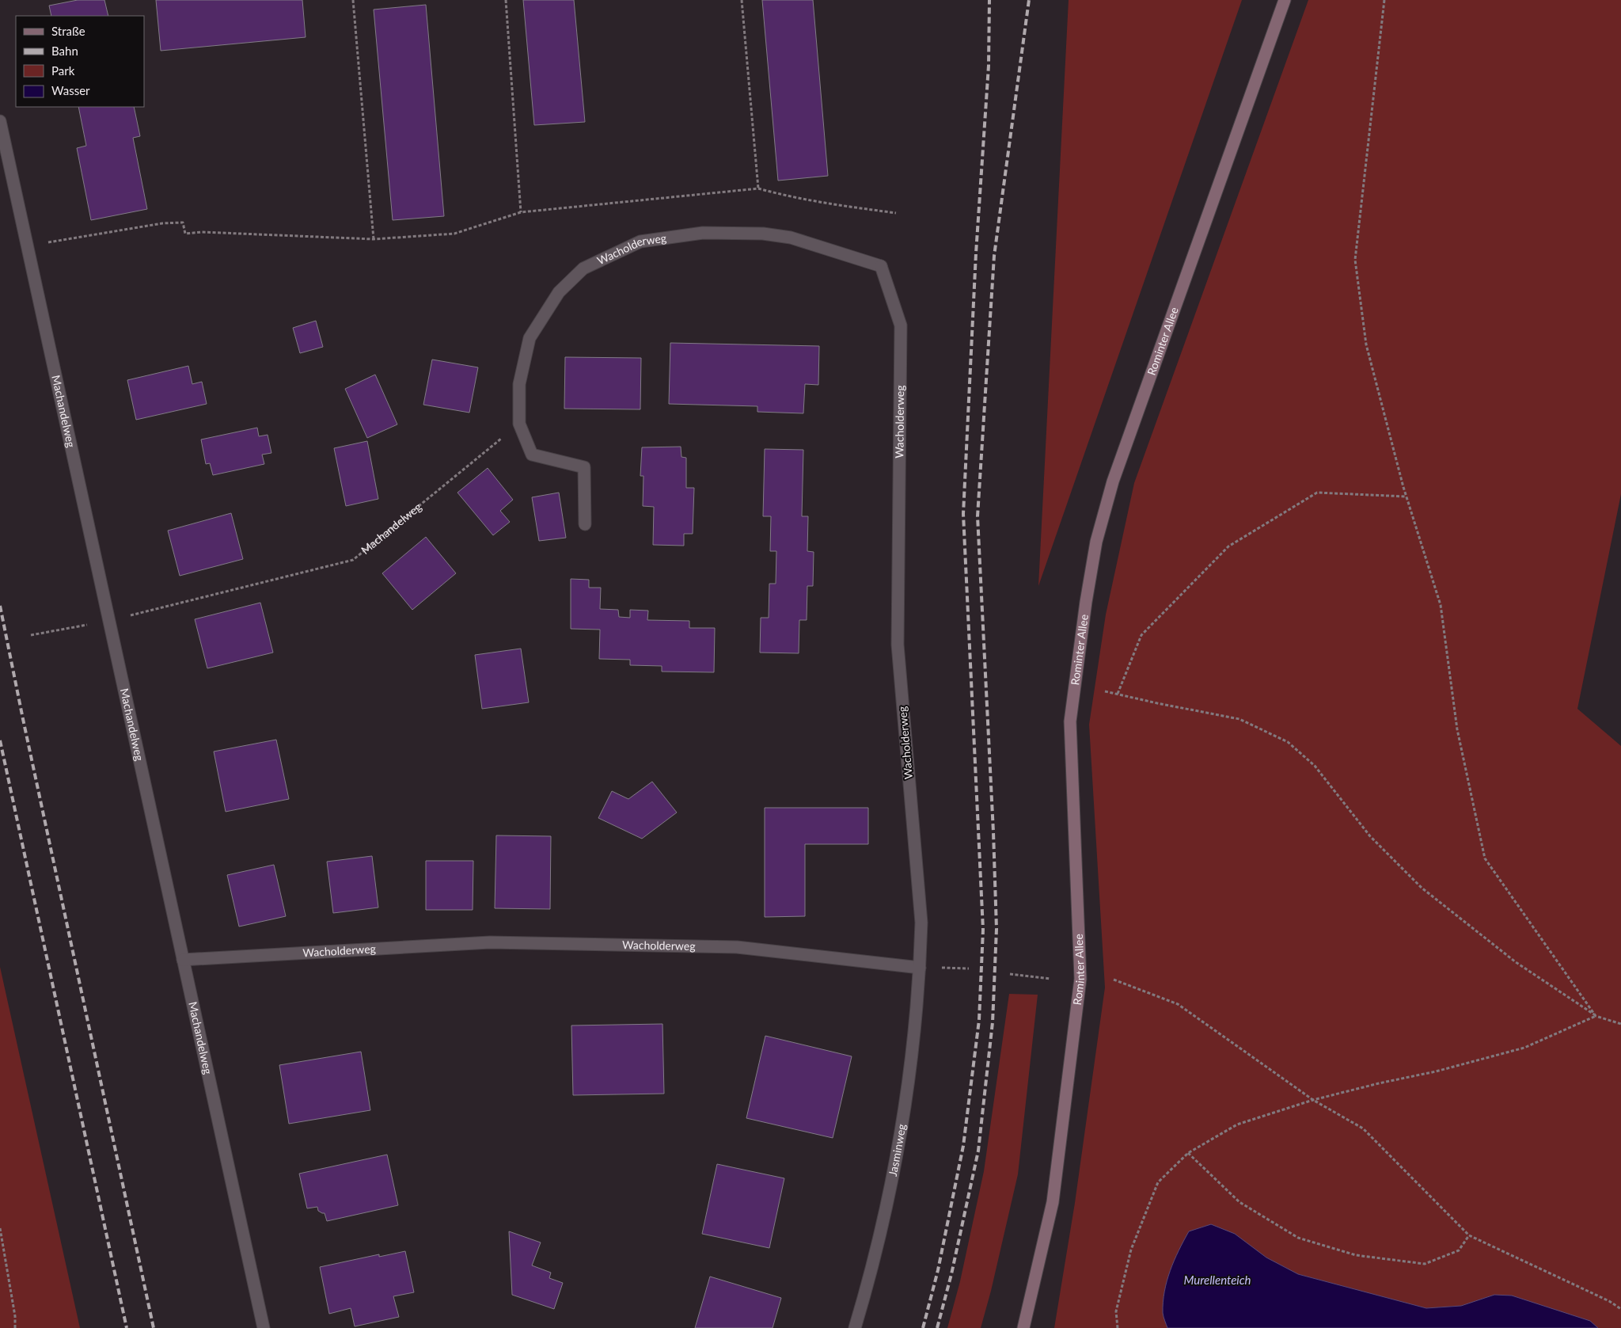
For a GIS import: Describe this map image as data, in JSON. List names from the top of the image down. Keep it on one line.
{"streets":{"street":["Wacholderweg","Rominter Allee","Machandelweg","Jasminweg"]},"crossings":[["Wacholderweg","Machandelweg"],["Wacholderweg","Jasminweg"]],"water":["Murellenteich"],"legend":["Straße","Bahn","Park","Wasser"]}
